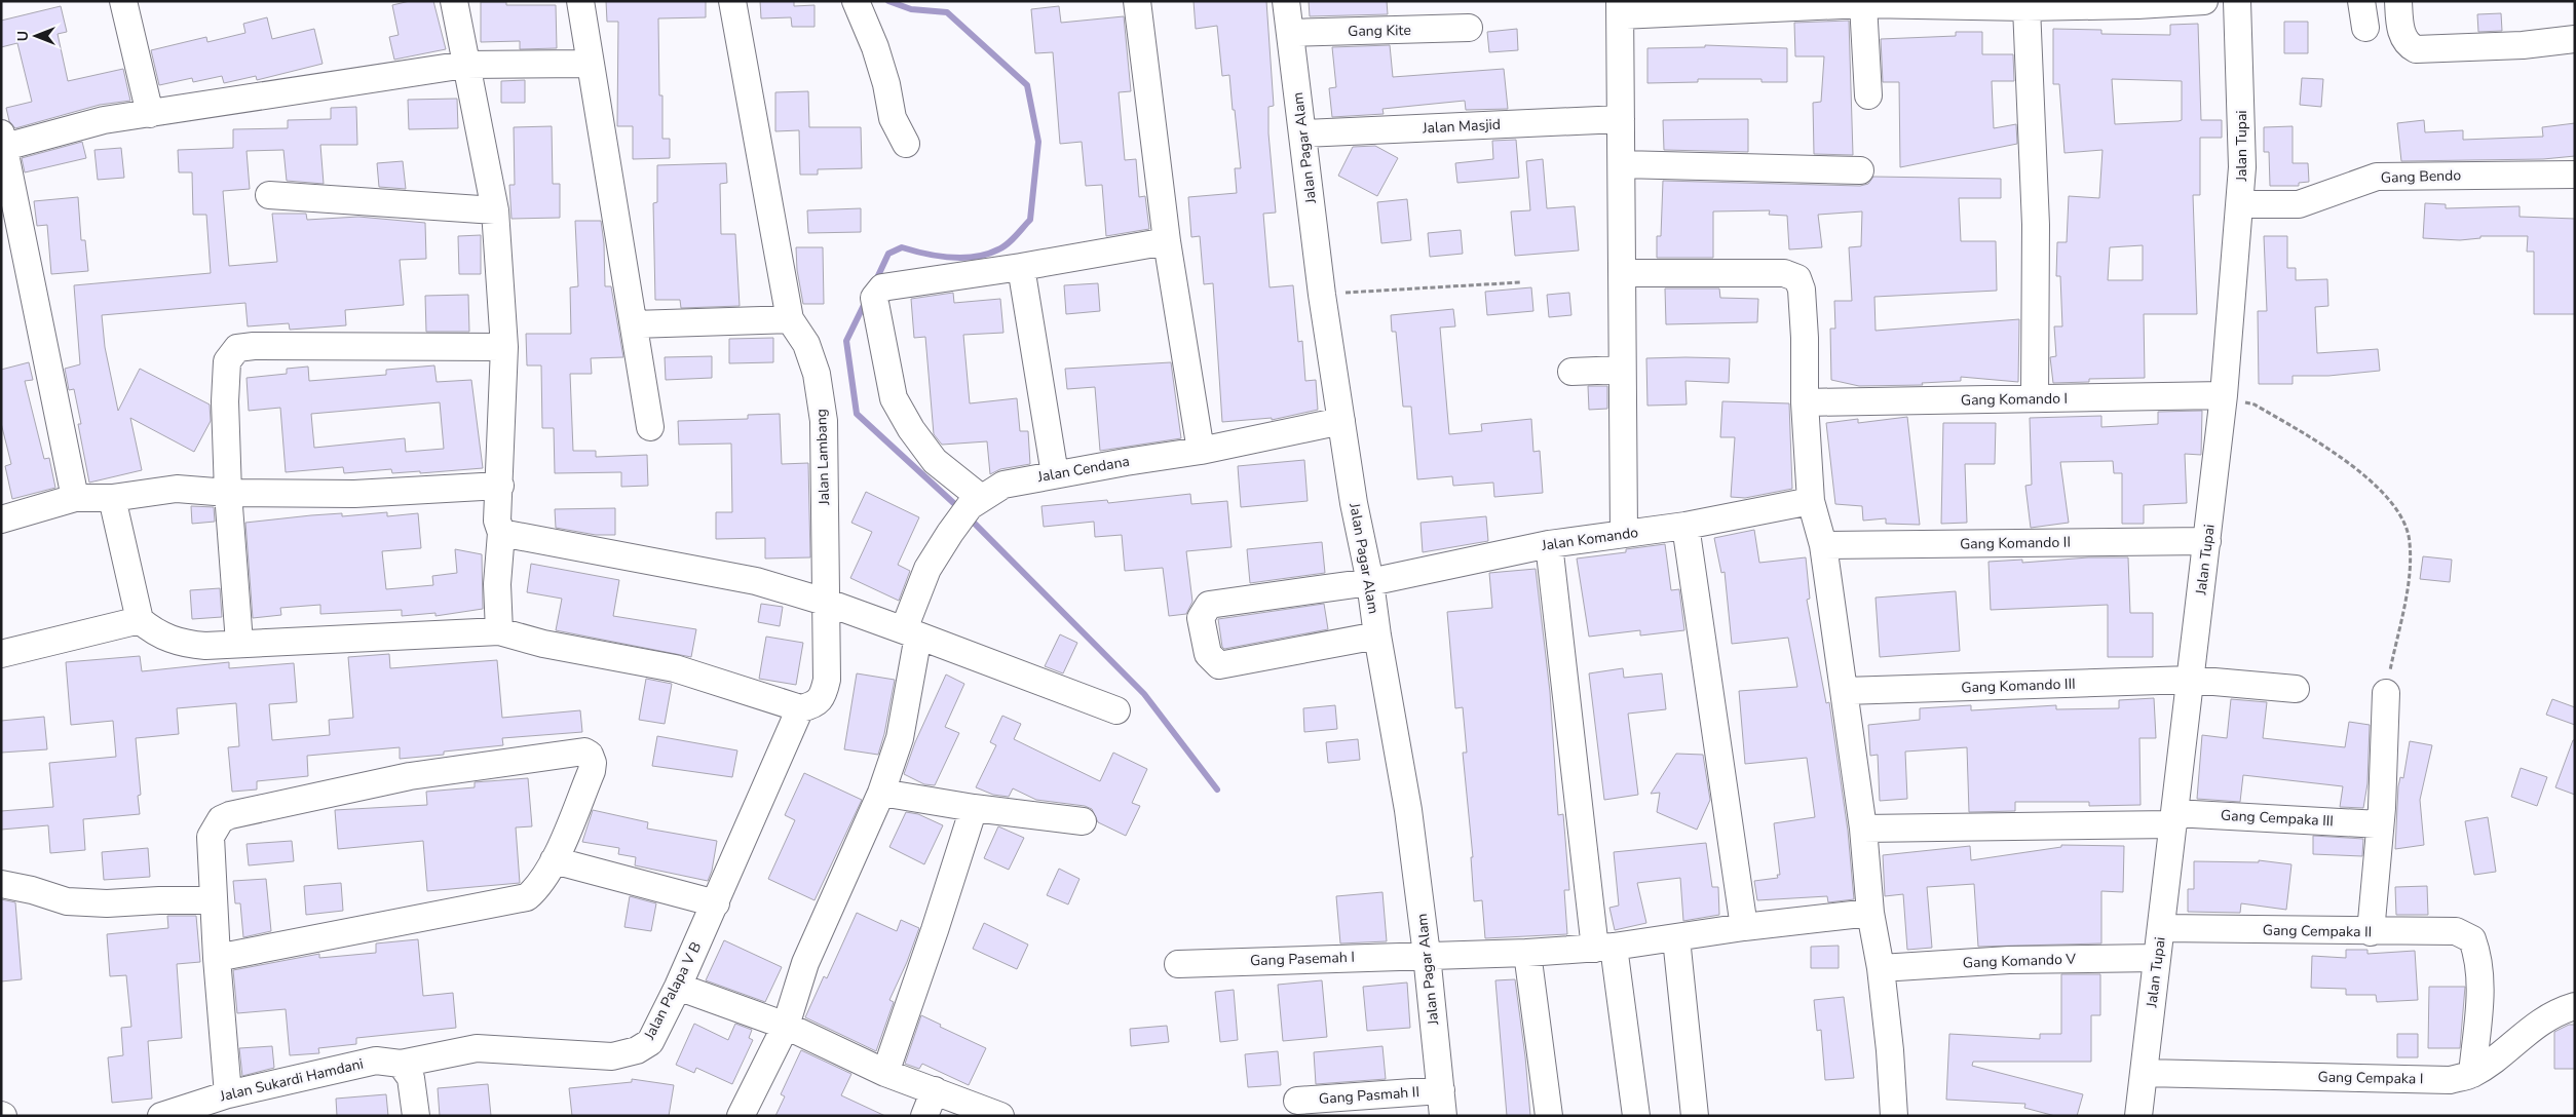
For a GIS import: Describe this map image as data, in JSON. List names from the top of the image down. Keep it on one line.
{"streets":{"street":["Gang Kite","Jalan Masjid","Jalan Tupai","Jalan Pagar Alam","Gang Bendo","Gang Komando I","Jalan Lambang","Jalan Cendana","Jalan Komando","Gang Komando II","Gang Komando III","Gang Cempaka III","Gang Cempaka II","Gang Pasemah I","Gang Komando V","Jalan Palapa V B","Gang Cempaka I","Jalan Sukardi Hamdani","Gang Pasmah II"]},"crossings":[["Gang Kite","Jalan Pagar Alam"],["Jalan Masjid","Jalan Pagar Alam"],["Jalan Tupai","Gang Bendo"],["Jalan Tupai","Gang Komando I"],["Jalan Tupai","Gang Komando II"],["Jalan Tupai","Gang Komando III"],["Jalan Tupai","Gang Cempaka III"],["Jalan Tupai","Gang Cempaka II"],["Jalan Tupai","Gang Komando V"],["Jalan Tupai","Gang Cempaka I"],["Jalan Pagar Alam","Jalan Cendana"],["Jalan Pagar Alam","Jalan Komando"],["Jalan Pagar Alam","Gang Pasemah I"],["Jalan Pagar Alam","Gang Pasmah II"],["Jalan Lambang","Jalan Palapa V B"],["Gang Cempaka II","Gang Cempaka I"],["Jalan Palapa V B","Jalan Sukardi Hamdani"]],"north":"left"}
